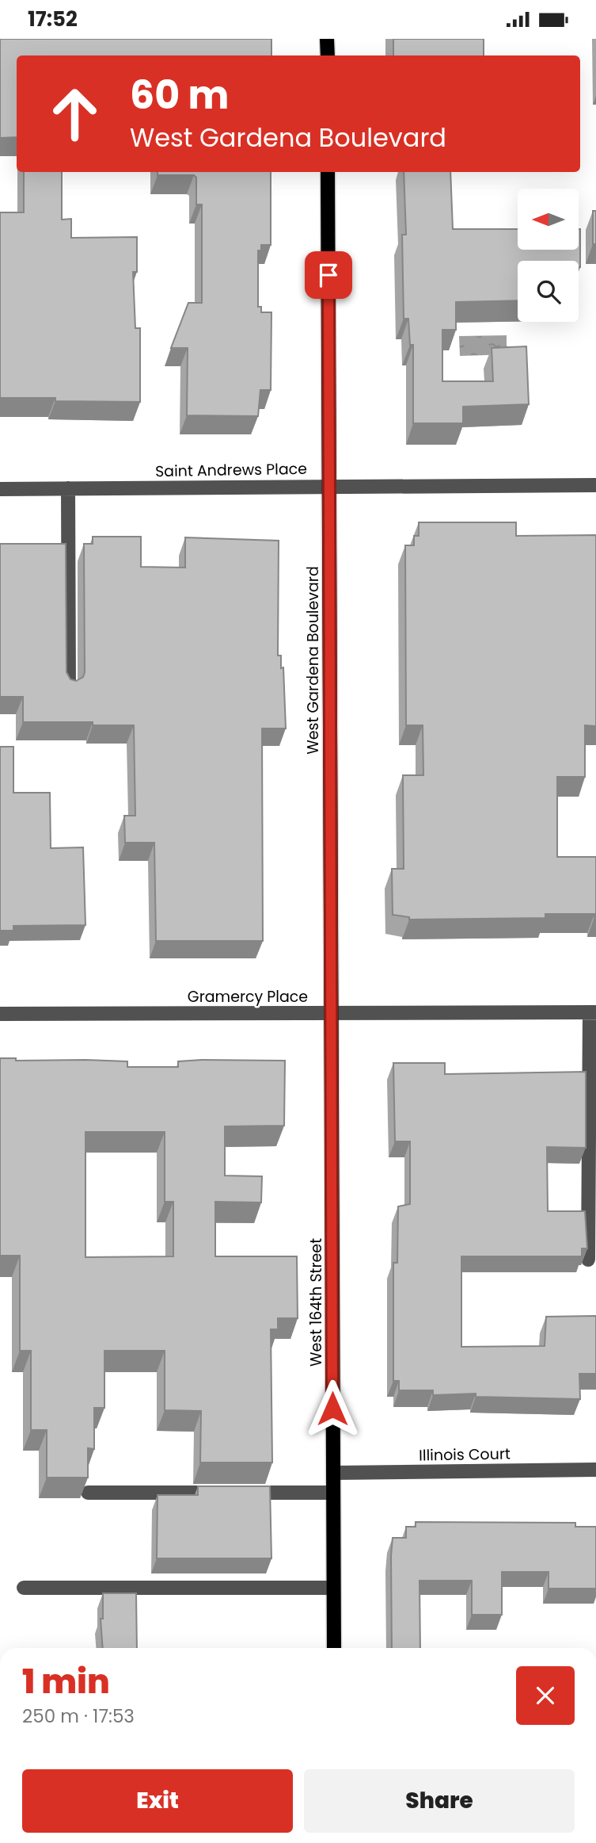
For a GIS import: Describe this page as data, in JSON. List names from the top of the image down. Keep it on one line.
{"streets":{"main road":["West Gardena Boulevard","West 164th Street"],"street":["Saint Andrews Place","Gramercy Place","Illinois Court"]},"crossings":[["Saint Andrews Place","West Gardena Boulevard"],["West Gardena Boulevard","Gramercy Place"],["West Gardena Boulevard","West 164th Street"],["West 164th Street","Illinois Court"]],"north":"left","page":{"status":"17:52","turn":["60 m","West Gardena Boulevard"],"heading":["1 min","250 m · 17:53"],"buttons":["Exit","Share"]}}
